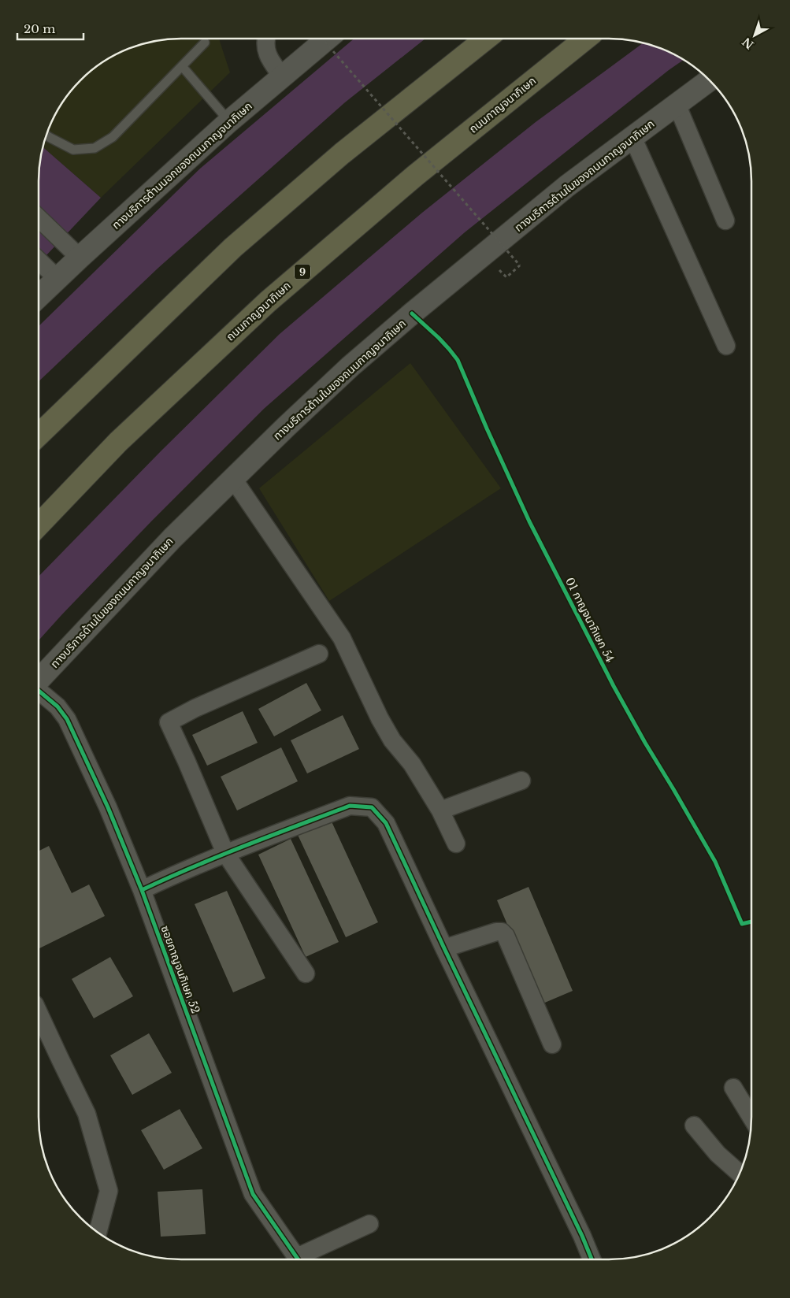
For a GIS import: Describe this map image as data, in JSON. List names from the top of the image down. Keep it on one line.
{"streets":{"highway":["ถนนกาญจนาภิเษก","9"],"main road":["ทางบริการด้านนอกของถนนกาญจนาภิเษก","ทางบริการด้านในของถนนกาญจนาภิเษก"],"street":["ซอยกาญจนภิเษก 52"],"cycle path":["01 กาญจนาภิเษก 54"]},"scale_bar":"20 m","north":"bottom left"}
